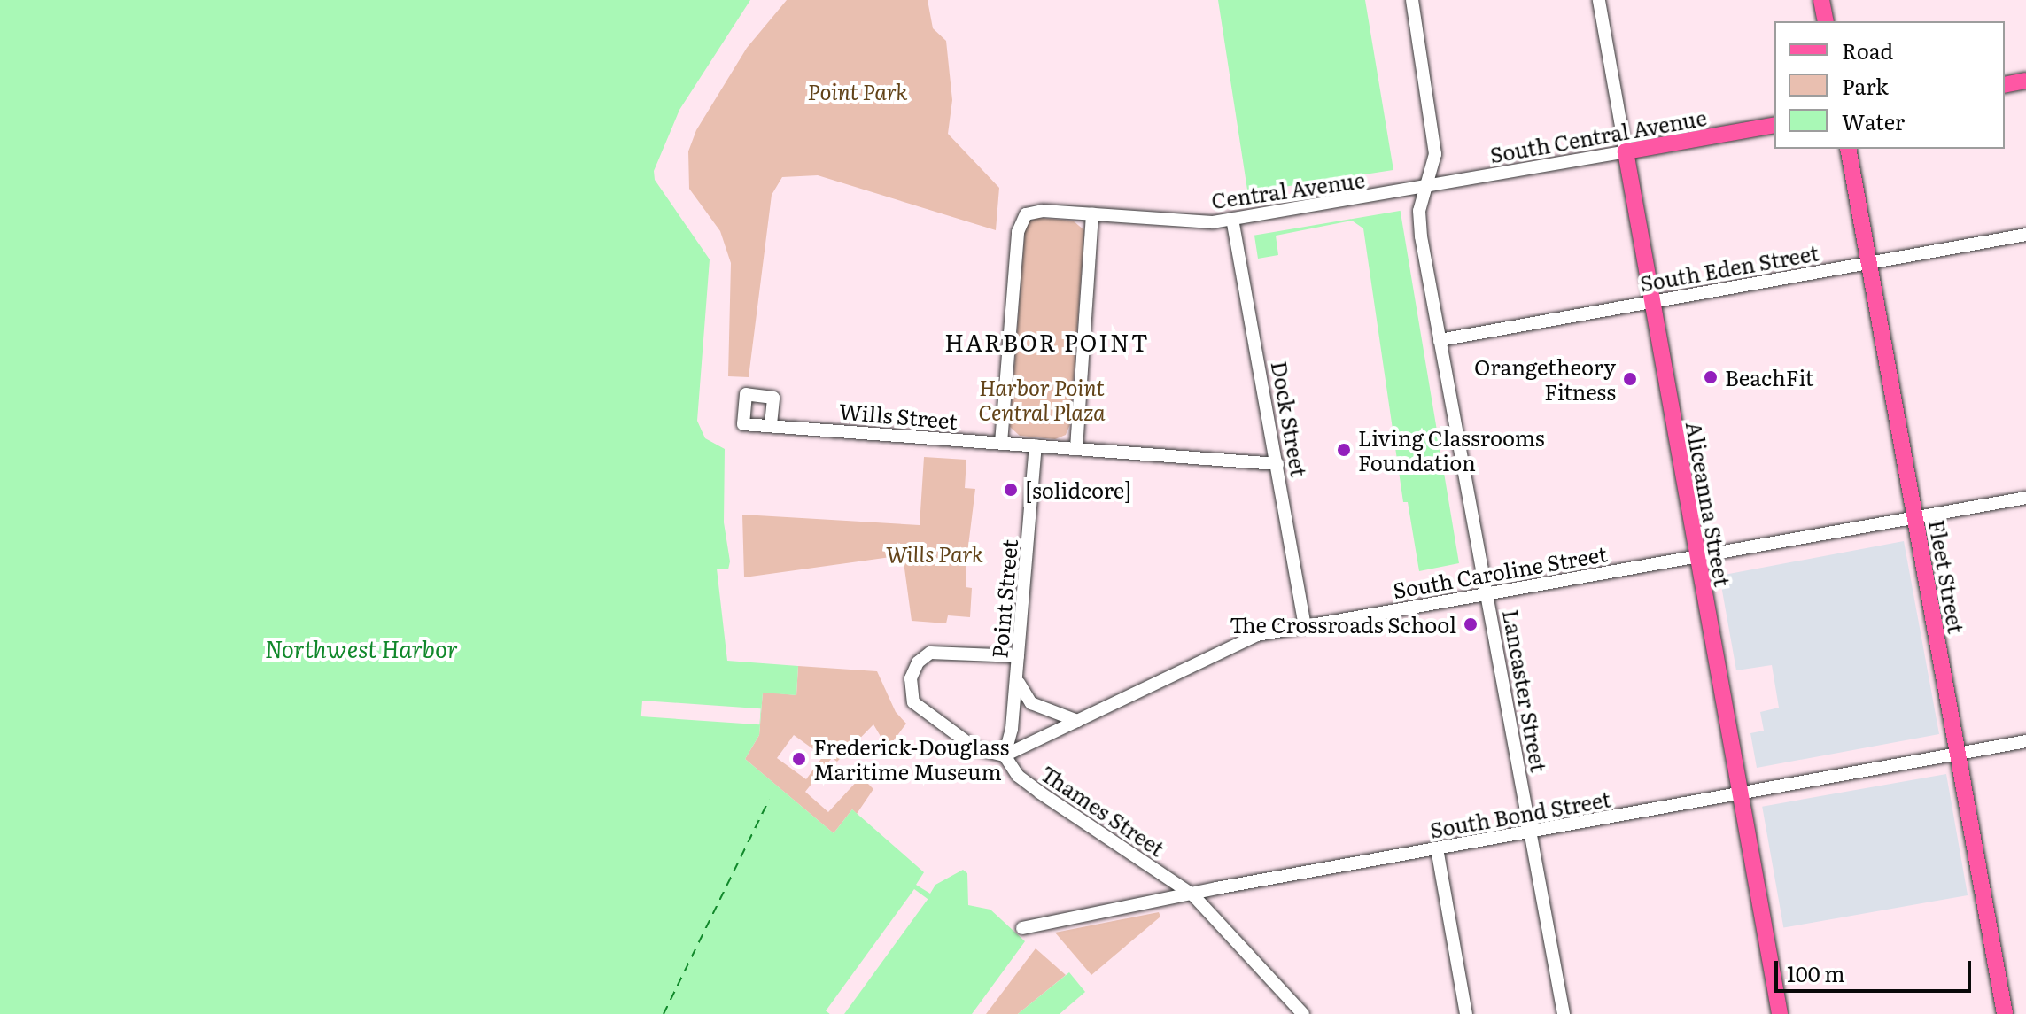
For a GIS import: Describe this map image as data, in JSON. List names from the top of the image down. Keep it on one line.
{"streets":{"main road":["South Central Avenue","Aliceanna Street","Fleet Street"],"street":["Central Avenue","South Eden Street","Wills Street","Dock Street","South Caroline Street","Point Street","Lancaster Street","Thames Street","South Bond Street"]},"crossings":[["South Central Avenue","Central Avenue"],["South Central Avenue","Aliceanna Street"],["South Central Avenue","Lancaster Street"],["Central Avenue","Wills Street"],["Central Avenue","Dock Street"],["Central Avenue","Lancaster Street"],["South Eden Street","Aliceanna Street"],["South Eden Street","Fleet Street"],["South Eden Street","Lancaster Street"],["Wills Street","Dock Street"],["Wills Street","Point Street"],["Dock Street","South Caroline Street"],["Aliceanna Street","South Caroline Street"],["Aliceanna Street","South Bond Street"],["South Caroline Street","Fleet Street"],["South Caroline Street","Point Street"],["South Caroline Street","Lancaster Street"],["South Caroline Street","Thames Street"],["Fleet Street","South Bond Street"],["Point Street","Thames Street"],["Lancaster Street","South Bond Street"],["Thames Street","South Bond Street"]],"districts":["HARBOR POINT"],"water":["Northwest Harbor"],"parks":["Point Park","Harbor Point Central Plaza","Wills Park"],"places":["BeachFit","Orangetheory Fitness","Living Classrooms Foundation","[solidcore]","The Crossroads School","Frederick-Douglass Maritime Museum"],"legend":["Road","Park","Water"],"scale_bar":"100 m"}
